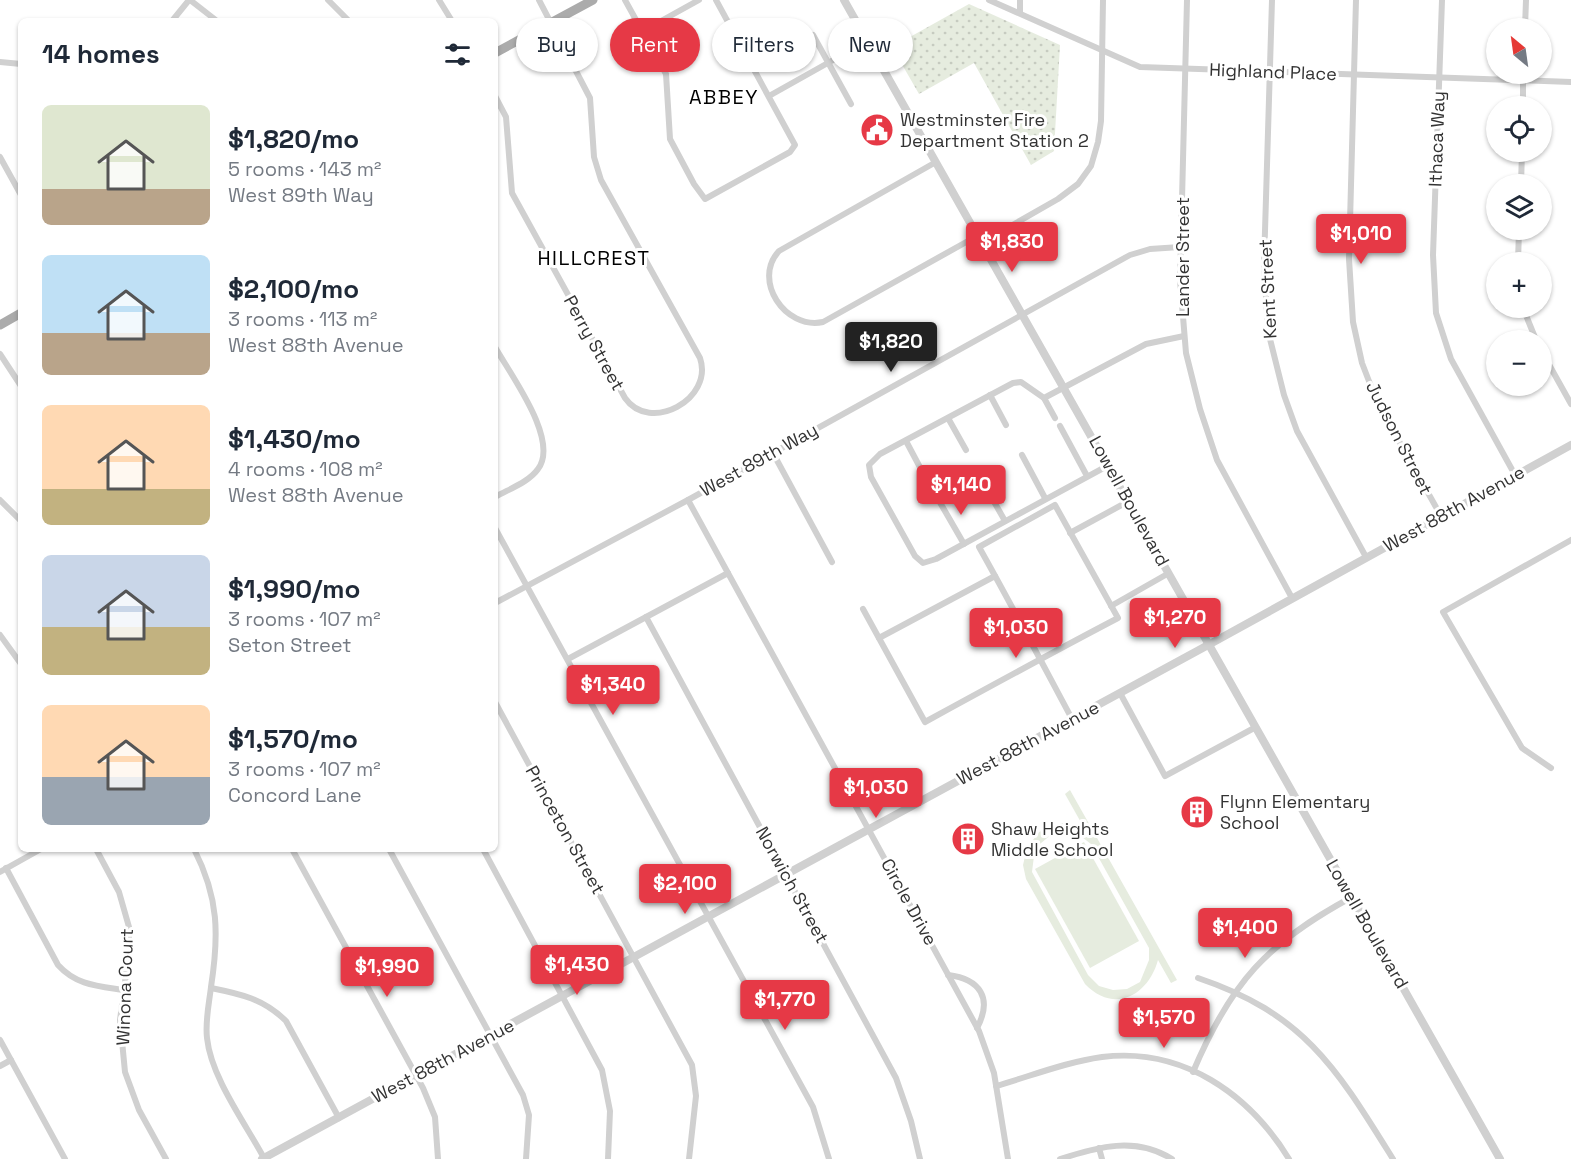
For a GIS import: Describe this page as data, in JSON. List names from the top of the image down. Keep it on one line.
{"streets":{"street":["Highland Place","Ithaca Way","Lander Street","Kent Street","Perry Street","Judson Street","West 89th Way","Lowell Boulevard","West 88th Avenue","Princeton Street","Norwich Street","Circle Drive","Winona Court"]},"crossings":[["Highland Place","Ithaca Way"],["Highland Place","Lander Street"],["Highland Place","Kent Street"],["Highland Place","Judson Street"],["Ithaca Way","West 88th Avenue"],["Lander Street","West 89th Way"],["Lander Street","West 88th Avenue"],["Kent Street","West 88th Avenue"],["Judson Street","West 88th Avenue"],["West 89th Way","Lowell Boulevard"],["West 89th Way","Circle Drive"],["Lowell Boulevard","West 88th Avenue"],["West 88th Avenue","Princeton Street"],["West 88th Avenue","Norwich Street"],["West 88th Avenue","Circle Drive"]],"districts":["ABBEY","HILLCREST"],"places":{"public building":["Westminster Fire Department Station 2"],"building":["Flynn Elementary School","Shaw Heights Middle School"]},"north":"top left","page":{"map_buttons":["+","−"],"chip":["Buy","Rent","Filters","New"],"heading":"14 homes","list":[{"name":"$1,820/mo","note":"5 rooms · 143 m² · West 89th Way"},{"name":"$2,100/mo","note":"3 rooms · 113 m² · West 88th Avenue"},{"name":"$1,430/mo","note":"4 rooms · 108 m² · West 88th Avenue"},{"name":"$1,990/mo","note":"3 rooms · 107 m² · Seton Street"},{"name":"$1,570/mo","note":"3 rooms · 107 m² · Concord Lane"}],"price":["$1,010","$1,830","$1,820","$1,140","$1,270","$1,030","$1,340","$1,030","$2,100","$1,400","$1,430","$1,990","$1,770","$1,570"]}}
